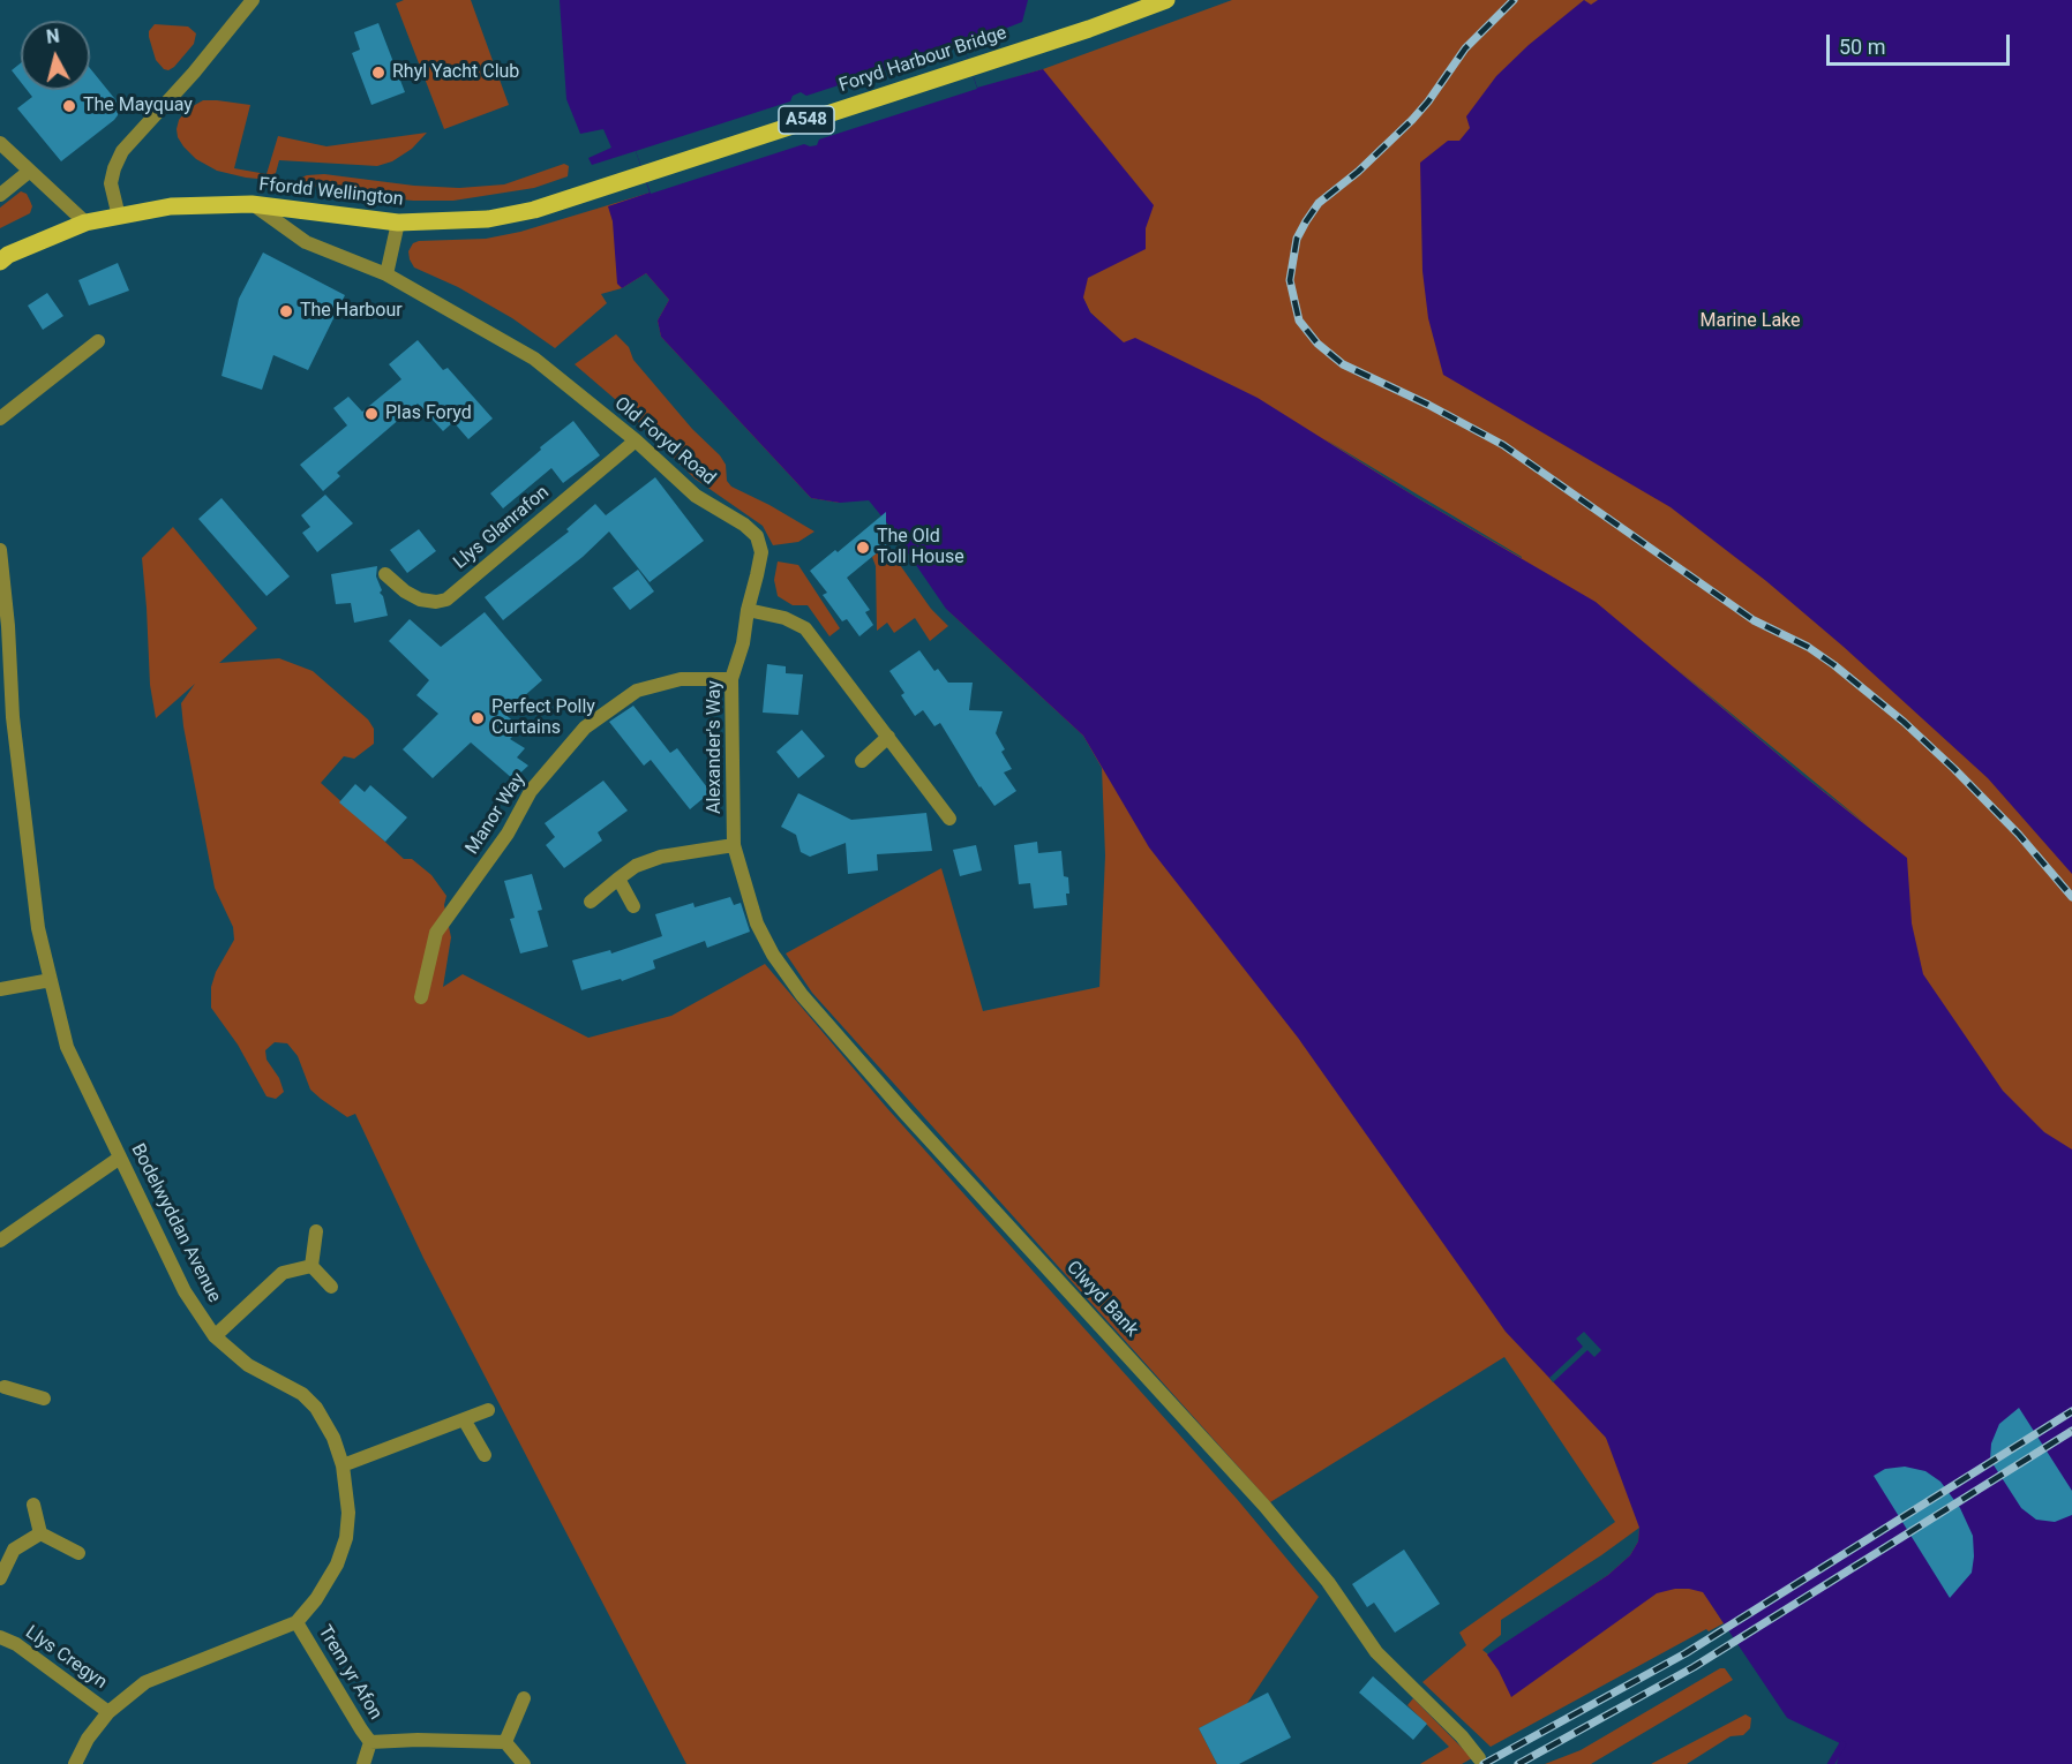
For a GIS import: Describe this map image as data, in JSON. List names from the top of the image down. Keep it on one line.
{"streets":{"main road":["Foryd Harbour Bridge","A548","Ffordd Wellington"],"street":["Old Foryd Road","Llys Glanrafon","Alexander's Way","Manor Way","Bodelwyddan Avenue","Clwyd Bank","Llys Cregyn","Trem yr Afon"]},"crossings":[["Foryd Harbour Bridge","A548"],["Foryd Harbour Bridge","Ffordd Wellington"],["A548","Ffordd Wellington"],["Ffordd Wellington","Old Foryd Road"],["Old Foryd Road","Llys Glanrafon"],["Old Foryd Road","Alexander's Way"],["Alexander's Way","Manor Way"],["Alexander's Way","Clwyd Bank"],["Bodelwyddan Avenue","Trem yr Afon"]],"parks":["Marine Lake"],"places":["Rhyl Yacht Club","The Mayquay","The Harbour","Plas Foryd","The Old Toll House","Perfect Polly Curtains"],"scale_bar":"50 m","north":"top"}
